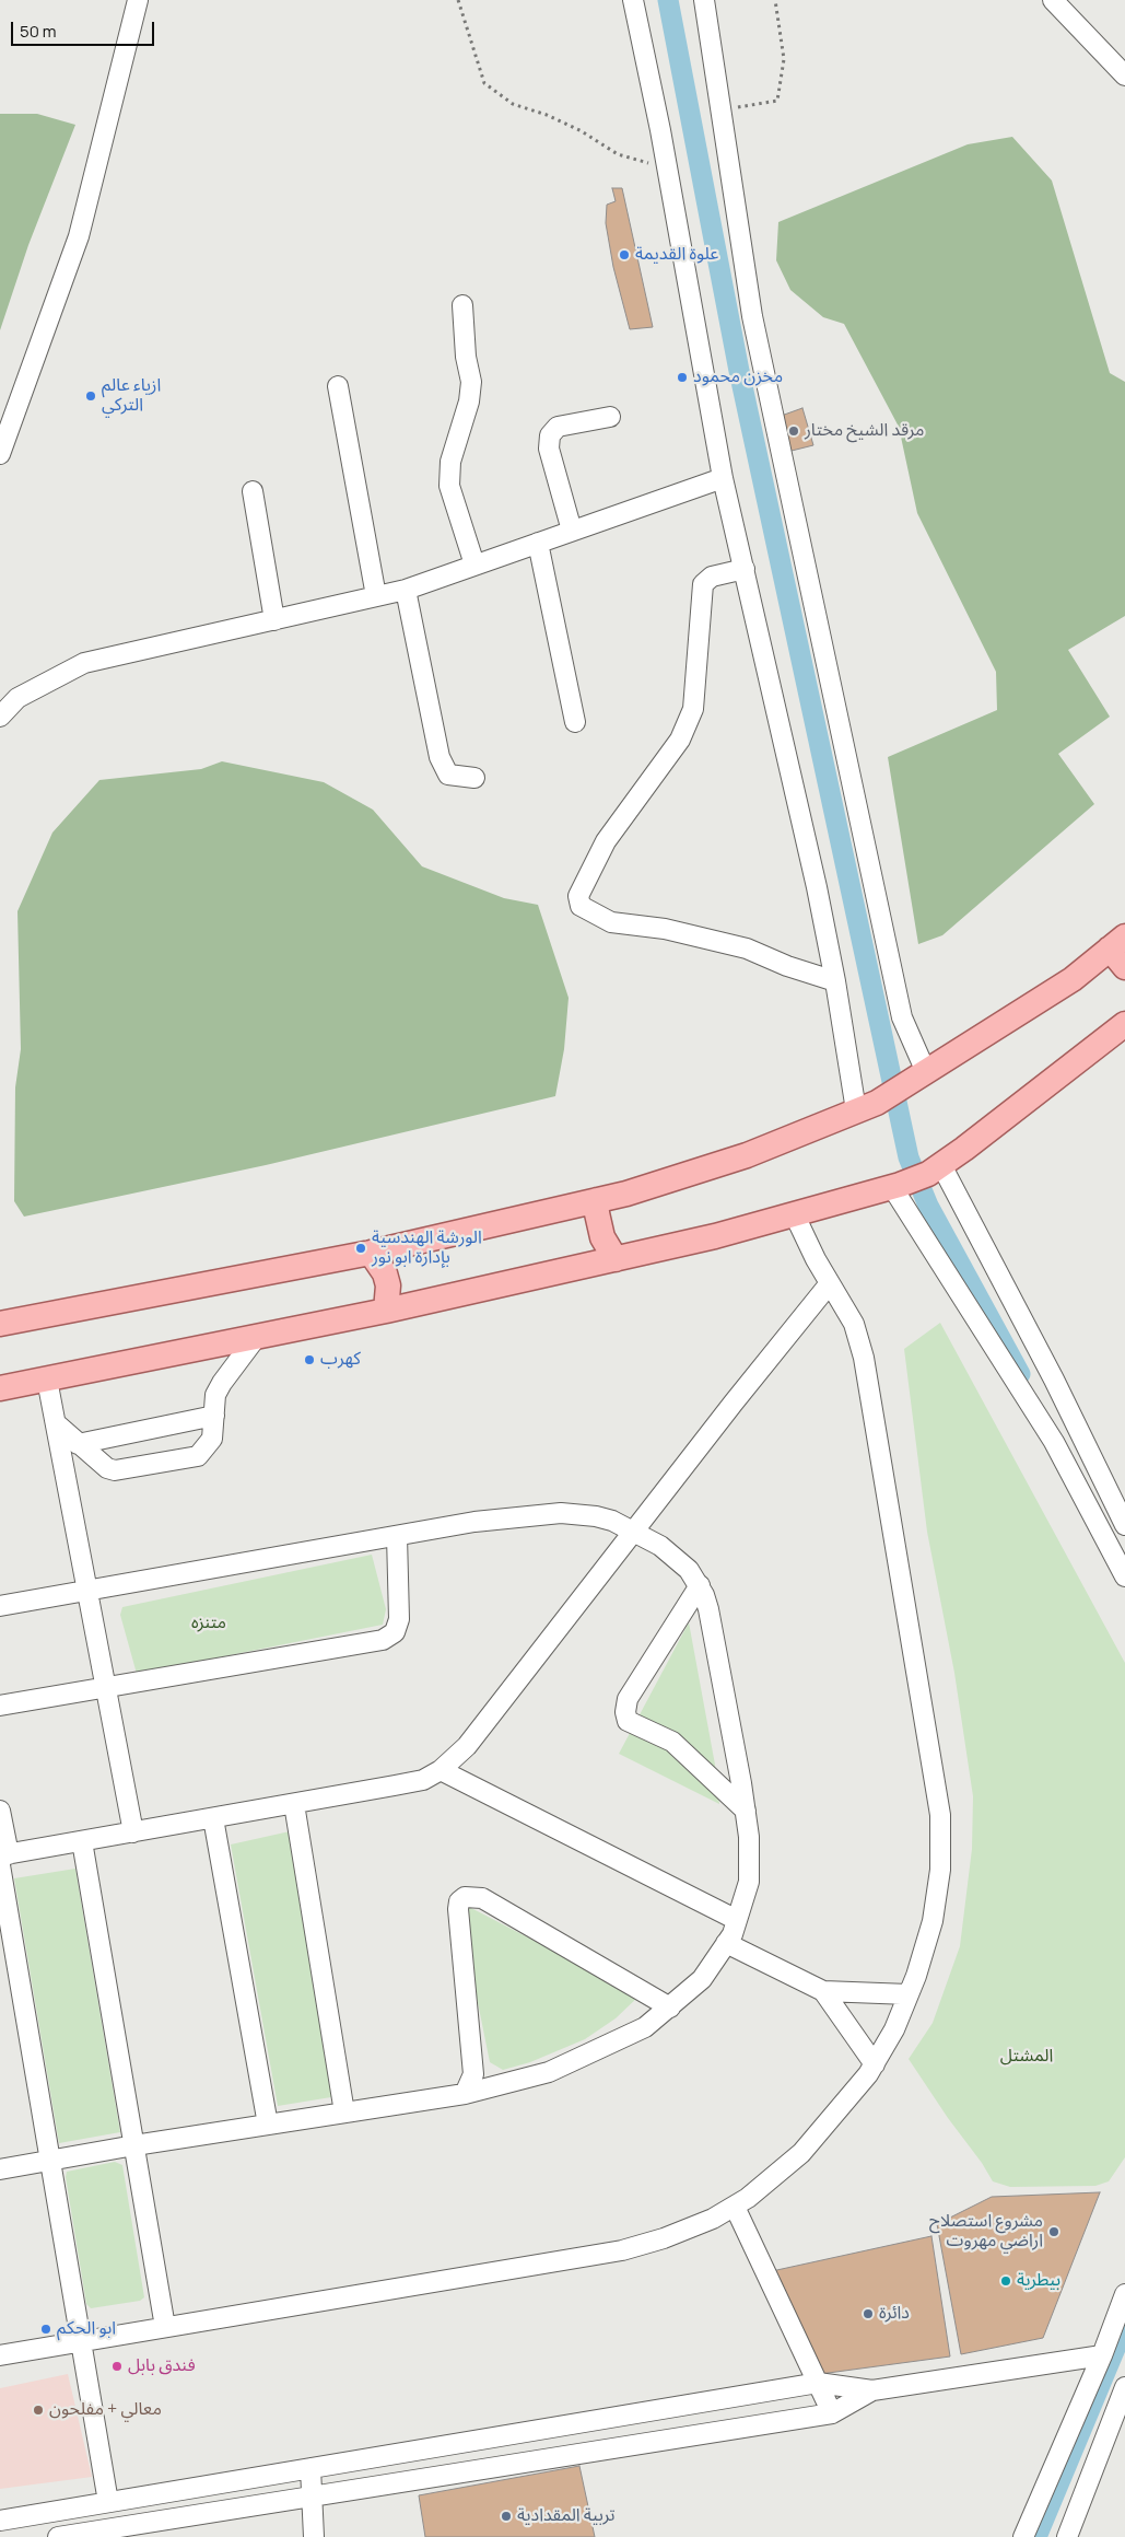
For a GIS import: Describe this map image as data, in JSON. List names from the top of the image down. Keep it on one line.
{"parks":["متنزه","المشتل"],"places":["علوة القديمة","مخزن محمود","ازياء عالم التركي","مرقد الشيخ مختار","الورشة الهندسية بإدارة ابو نور","كهرب","مشروع استصلاح اراضي مهروت","بيطرية","دائرة","ابو الحكم","فندق بابل","معالي + مفلحون","تربية المقدادية"],"scale_bar":"50 m"}
